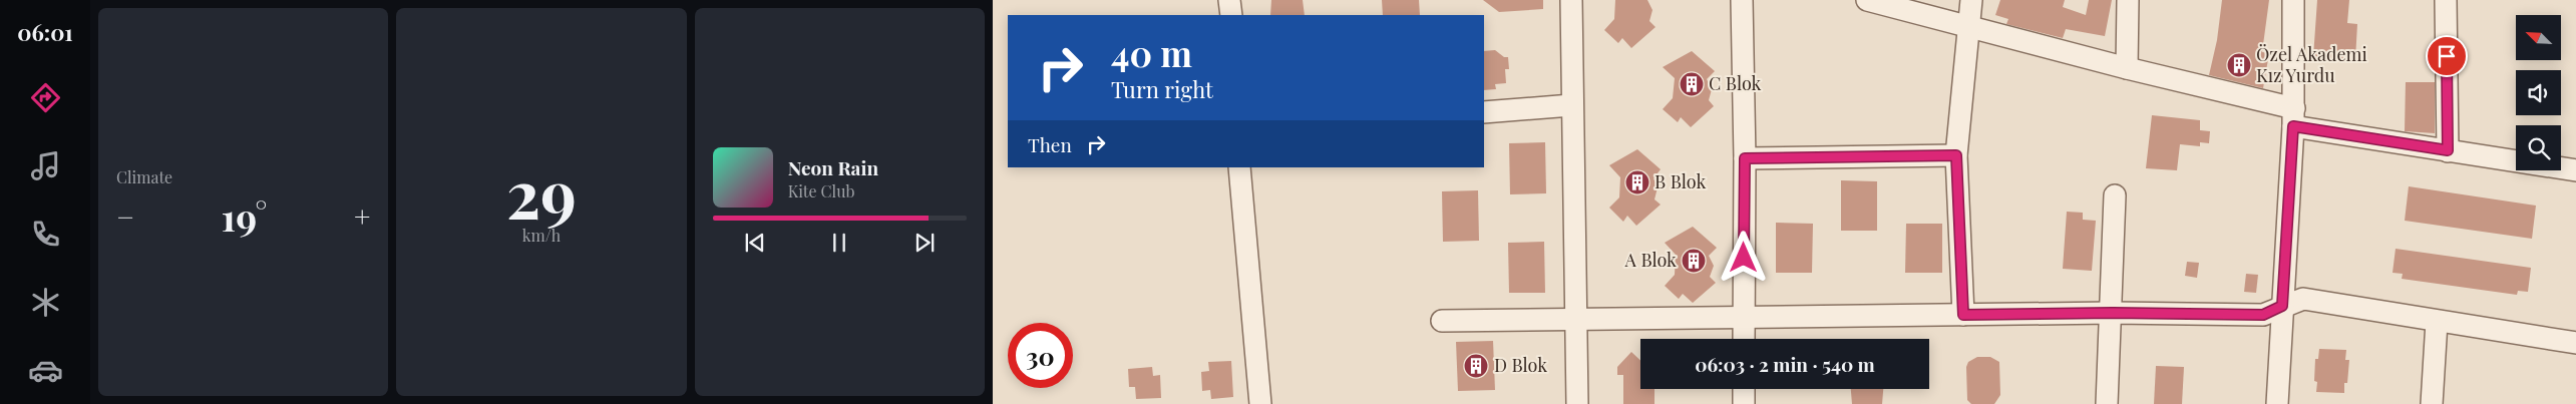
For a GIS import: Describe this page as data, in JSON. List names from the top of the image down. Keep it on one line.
{"places":{"building":["Özel Akademi Kız Yurdu","C Blok","B Blok","A Blok","D Blok"]},"north":"top left","page":{"tabs":"06:01","tile":["Climate",["29","km/h"]],"turn":["40 m","Turn right"],"then":"Then","song":["Neon Rain","Kite Club"],"heat":["−","19°","+"],"limit":"30","trip":"06:03 · 2 min · 540 m"}}
